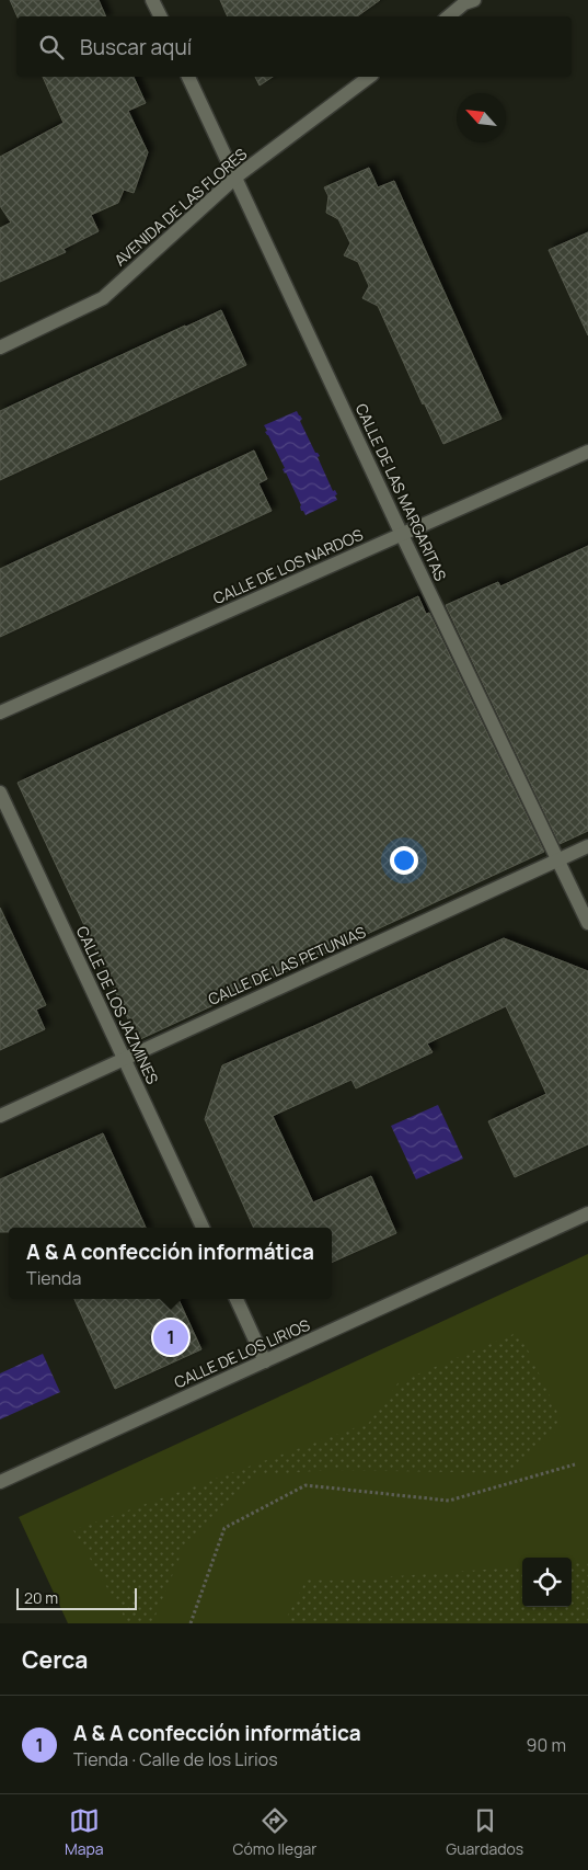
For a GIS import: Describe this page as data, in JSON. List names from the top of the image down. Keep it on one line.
{"streets":{"street":["AVENIDA DE LAS FLORES","CALLE DE LAS MARGARITAS","CALLE DE LOS NARDOS","CALLE DE LAS PETUNIAS","CALLE DE LOS JAZMINES","CALLE DE LOS LIRIOS"]},"crossings":[["AVENIDA DE LAS FLORES","CALLE DE LAS MARGARITAS"],["CALLE DE LAS MARGARITAS","CALLE DE LOS NARDOS"],["CALLE DE LAS MARGARITAS","CALLE DE LAS PETUNIAS"],["CALLE DE LAS PETUNIAS","CALLE DE LOS JAZMINES"]],"scale_bar":"20 m","north":"top left","page":{"search":"Buscar aquí","popup":["A & A confección informática","Tienda"],"pins":"1","scale":"20 m","heading":"Cerca","list":[{"mark":"1","name":"A & A confección informática","note":"Tienda · Calle de los Lirios","value":"90 m"}],"nav":["Mapa","Cómo llegar","Guardados"]}}
